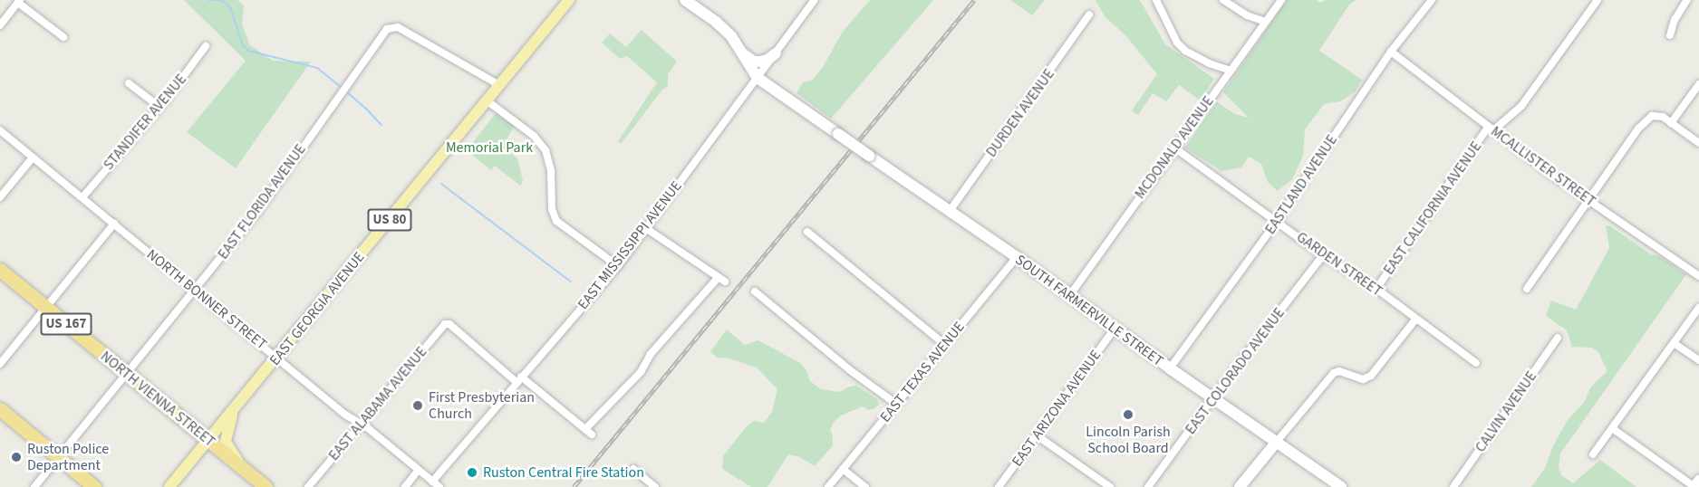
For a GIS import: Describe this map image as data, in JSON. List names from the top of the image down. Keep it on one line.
{"streets":{"highway":["US 167","NORTH VIENNA STREET"],"main road":["US 80","EAST GEORGIA AVENUE"],"street":["DURDEN AVENUE","STANDIFER AVENUE","MCDONALD AVENUE","MCALLISTER STREET","EASTLAND AVENUE","EAST FLORIDA AVENUE","EAST CALIFORNIA AVENUE","EAST MISSISSIPPI AVENUE","GARDEN STREET","NORTH BONNER STREET","SOUTH FARMERVILLE STREET","EAST COLORADO AVENUE","EAST TEXAS AVENUE","EAST ALABAMA AVENUE","EAST ARIZONA AVENUE","CALVIN AVENUE"]},"crossings":[["DURDEN AVENUE","SOUTH FARMERVILLE STREET"],["STANDIFER AVENUE","NORTH BONNER STREET"],["MCDONALD AVENUE","GARDEN STREET"],["MCDONALD AVENUE","SOUTH FARMERVILLE STREET"],["MCALLISTER STREET","EASTLAND AVENUE"],["MCALLISTER STREET","EAST CALIFORNIA AVENUE"],["EASTLAND AVENUE","GARDEN STREET"],["EASTLAND AVENUE","SOUTH FARMERVILLE STREET"],["EAST FLORIDA AVENUE","NORTH BONNER STREET"],["EAST FLORIDA AVENUE","EAST GEORGIA AVENUE"],["EAST FLORIDA AVENUE","NORTH VIENNA STREET"],["EAST CALIFORNIA AVENUE","GARDEN STREET"],["US 80","EAST GEORGIA AVENUE"],["US 80","NORTH VIENNA STREET"],["EAST MISSISSIPPI AVENUE","NORTH BONNER STREET"],["EAST MISSISSIPPI AVENUE","SOUTH FARMERVILLE STREET"],["EAST MISSISSIPPI AVENUE","EAST ALABAMA AVENUE"],["GARDEN STREET","EAST COLORADO AVENUE"],["NORTH BONNER STREET","EAST GEORGIA AVENUE"],["NORTH BONNER STREET","EAST ALABAMA AVENUE"],["EAST GEORGIA AVENUE","NORTH VIENNA STREET"],["SOUTH FARMERVILLE STREET","EAST COLORADO AVENUE"],["SOUTH FARMERVILLE STREET","EAST TEXAS AVENUE"],["SOUTH FARMERVILLE STREET","EAST ARIZONA AVENUE"]],"parks":["Memorial Park"],"places":["First Presbyterian Church","Lincoln Parish School Board","Ruston Police Department","Ruston Central Fire Station"]}
